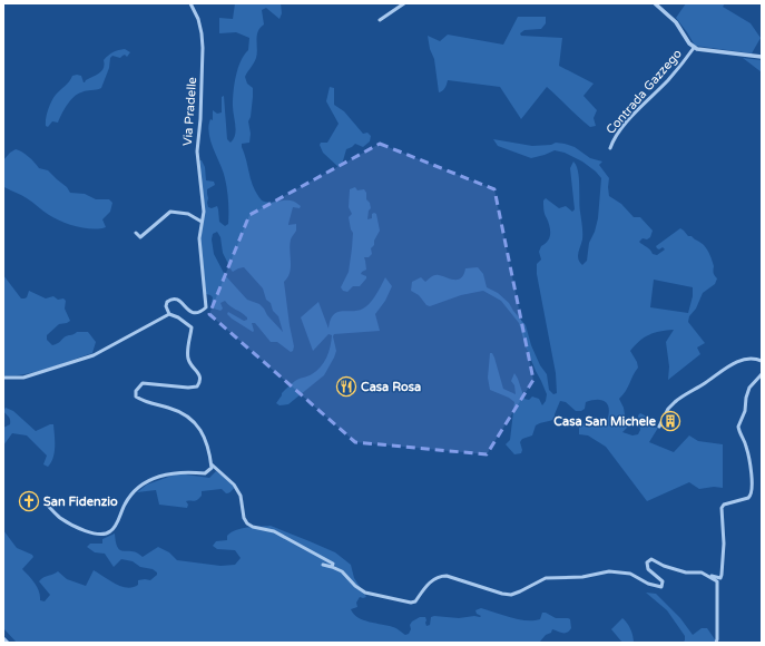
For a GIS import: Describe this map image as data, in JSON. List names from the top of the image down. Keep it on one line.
{"streets":{"street":["Contrada Gazzego","Via Pradelle"]},"places":{"restaurant":["Casa Rosa"],"building":["Casa San Michele"],"church":["San Fidenzio"]}}
